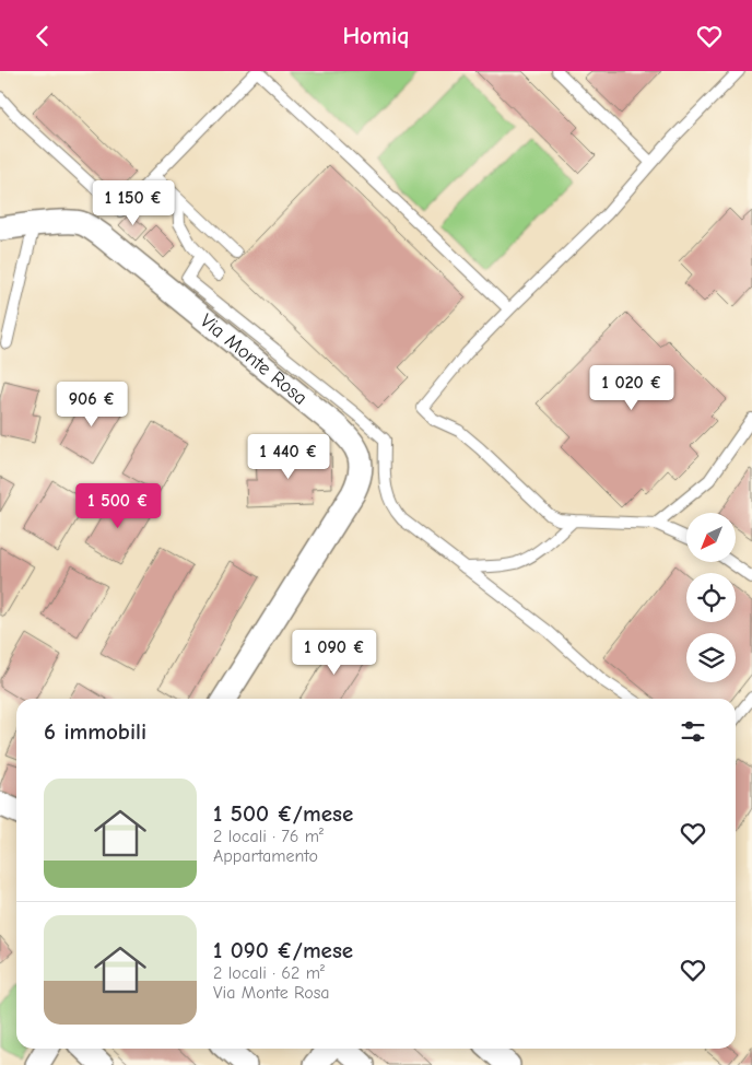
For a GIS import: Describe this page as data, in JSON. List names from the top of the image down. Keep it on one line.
{"streets":{"street":["Via Monte Rosa"]},"north":"bottom left","page":{"header":"Homiq","price":["1 150 €","1 020 €","906 €","1 440 €","1 500 €","1 090 €"],"heading":"6 immobili","list":[{"name":"1 500 €/mese","note":"2 locali · 76 m² · Appartamento"},{"name":"1 090 €/mese","note":"2 locali · 62 m² · Via Monte Rosa"}]}}
